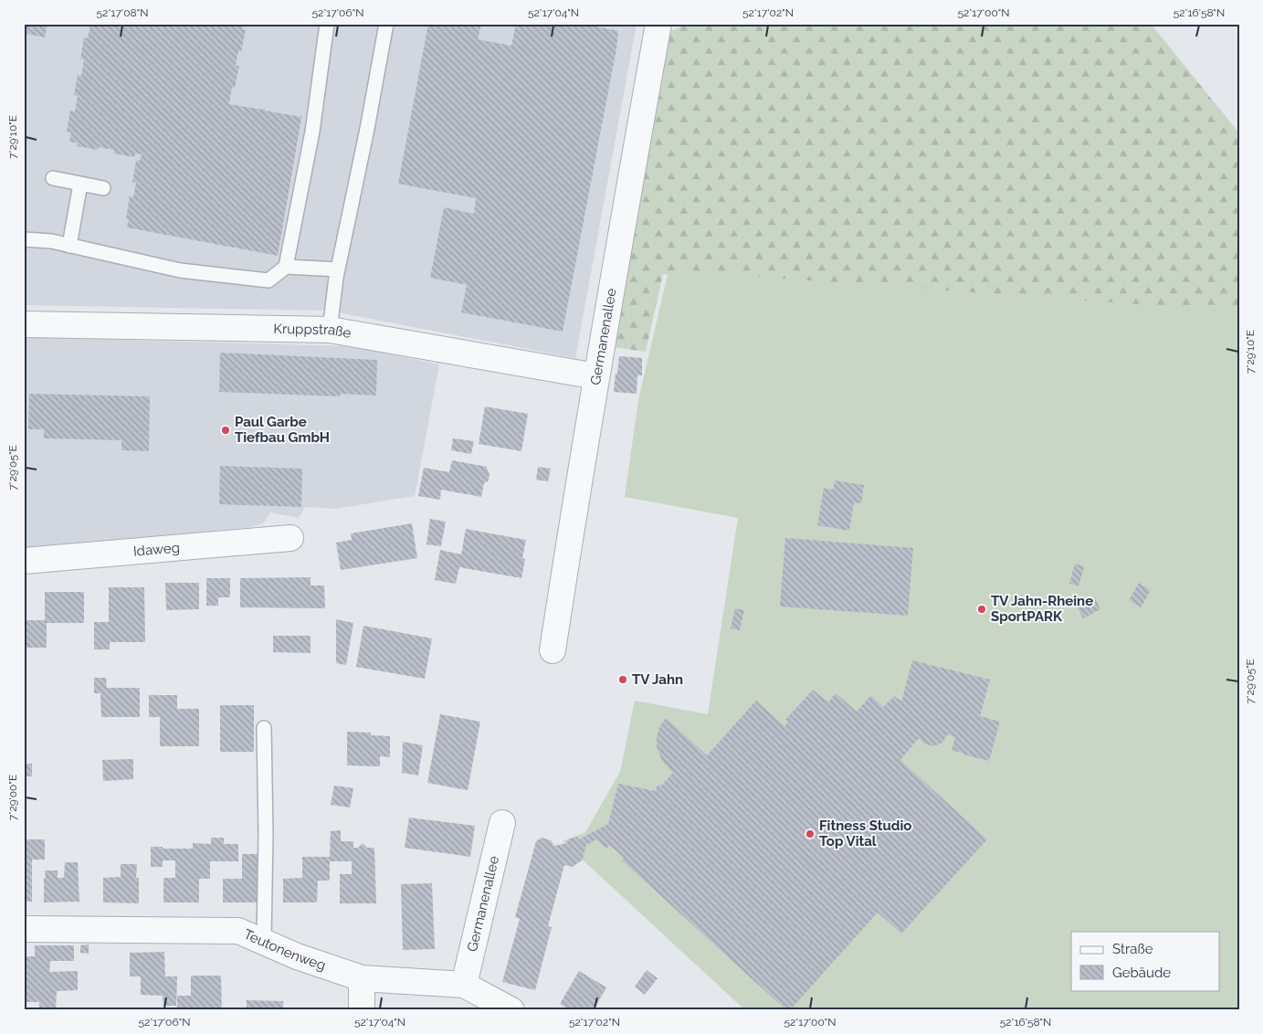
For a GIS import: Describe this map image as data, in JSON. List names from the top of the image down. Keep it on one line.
{"streets":{"street":["Kruppstraße","Germanenallee","Idaweg","Teutonenweg"]},"crossings":[["Kruppstraße","Germanenallee"],["Germanenallee","Teutonenweg"]],"places":["Paul Garbe Tiefbau GmbH","TV Jahn-Rheine SportPARK","TV Jahn","Fitness Studio Top Vital"],"legend":["Straße","Gebäude"],"coordinates":["52°17'08\"N","52°17'06\"N","52°17'04\"N","52°17'02\"N","52°17'00\"N","52°16'58\"N","7°29'10\"E","7°29'05\"E","7°29'00\"E"]}
